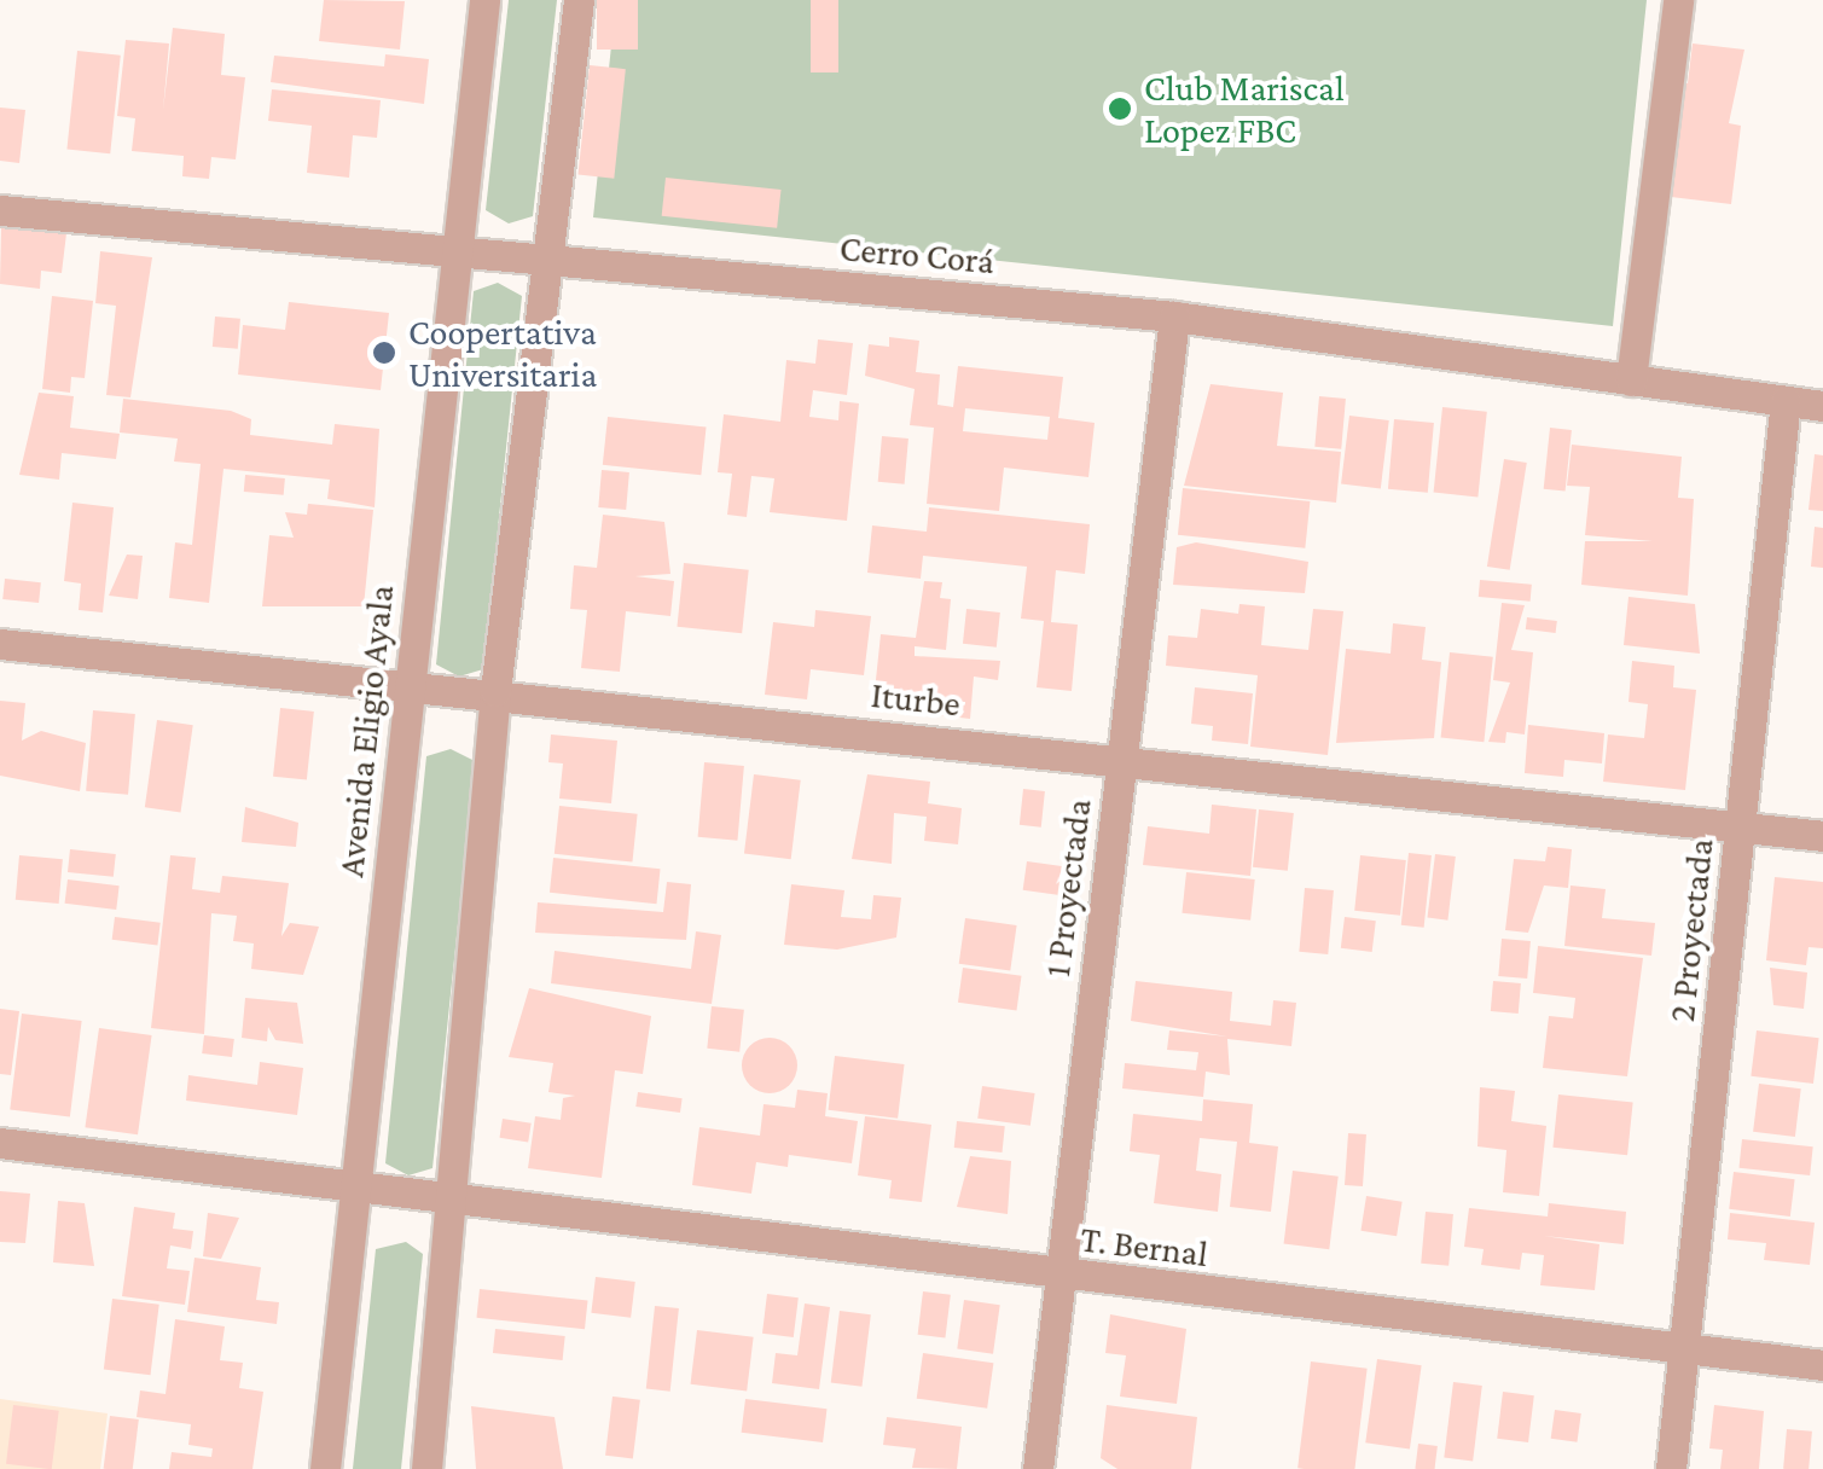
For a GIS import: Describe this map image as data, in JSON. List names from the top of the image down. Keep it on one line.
{"streets":{"street":["Cerro Corá","Iturbe","Avenida Eligio Ayala","1 Proyectada","2 Proyectada","T. Bernal"]},"crossings":[["Cerro Corá","Avenida Eligio Ayala"],["Cerro Corá","1 Proyectada"],["Cerro Corá","2 Proyectada"],["Iturbe","Avenida Eligio Ayala"],["Iturbe","1 Proyectada"],["Iturbe","2 Proyectada"],["Avenida Eligio Ayala","T. Bernal"],["1 Proyectada","T. Bernal"],["2 Proyectada","T. Bernal"]],"places":["Club Mariscal Lopez FBC","Coopertativa Universitaria"]}
